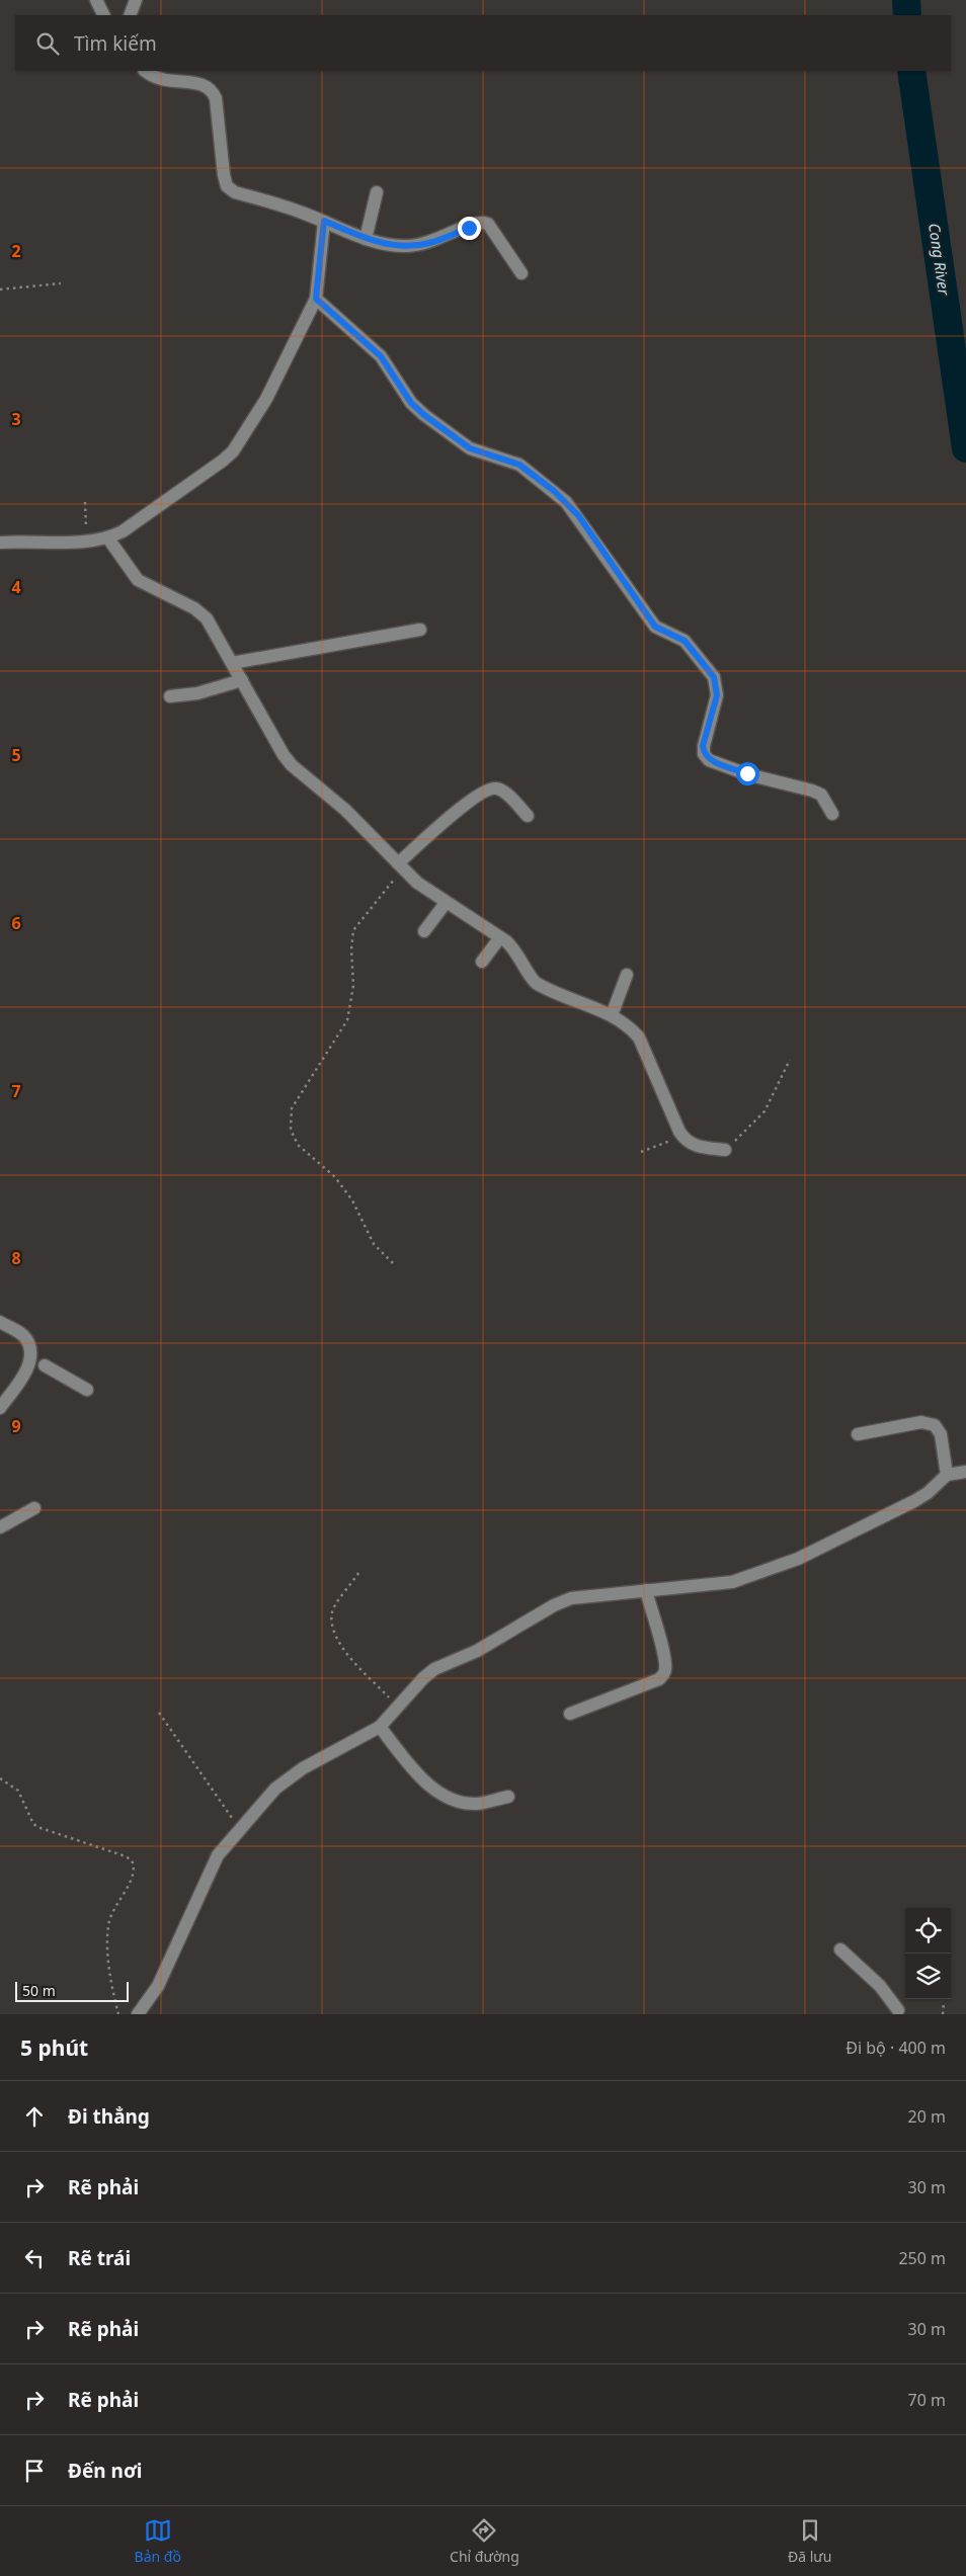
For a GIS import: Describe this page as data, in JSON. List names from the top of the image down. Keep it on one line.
{"water":["Cong River"],"scale_bar":"50 m","page":{"search":"Tìm kiếm","scale":"50 m","heading":["5 phút","Đi bộ · 400 m"],"list":[["Đi thẳng","20 m"],["Rẽ phải","30 m"],["Rẽ trái","250 m"],["Rẽ phải","30 m"],["Rẽ phải","70 m"],"Đến nơi"],"nav":["Bản đồ","Chỉ đường","Đã lưu"]},"grid":{"rows":["2","3","4","5","6","7","8","9"]}}
